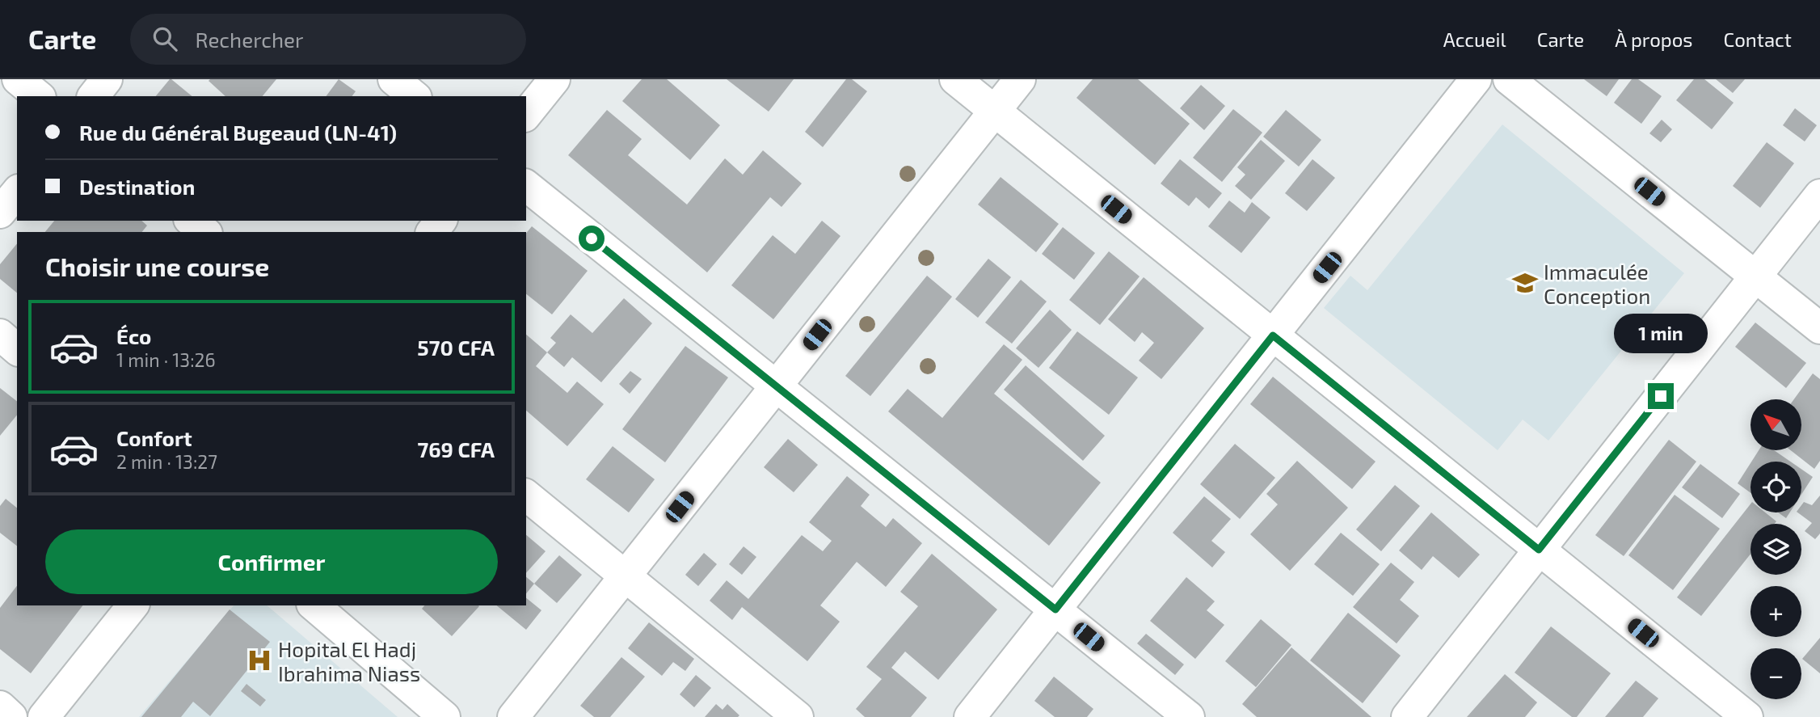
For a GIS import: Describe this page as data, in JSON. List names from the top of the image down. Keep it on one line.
{"places":{"school or university":["Immaculée Conception"],"hospital":["Hopital El Hadj Ibrahima Niass"]},"north":"top left","page":{"header":"Carte","search":"Rechercher","nav":["Accueil","Carte","À propos","Contact"],"banner":["Rue du Général Bugeaud (LN-41)","Destination"],"heading":"Choisir une course","list":[{"name":"Éco","note":"1 min · 13:26","value":"570 CFA"},{"name":"Confort","note":"2 min · 13:27","value":"769 CFA"}],"bubble":"1 min","map_buttons":["+","−"],"buttons":"Confirmer"}}
